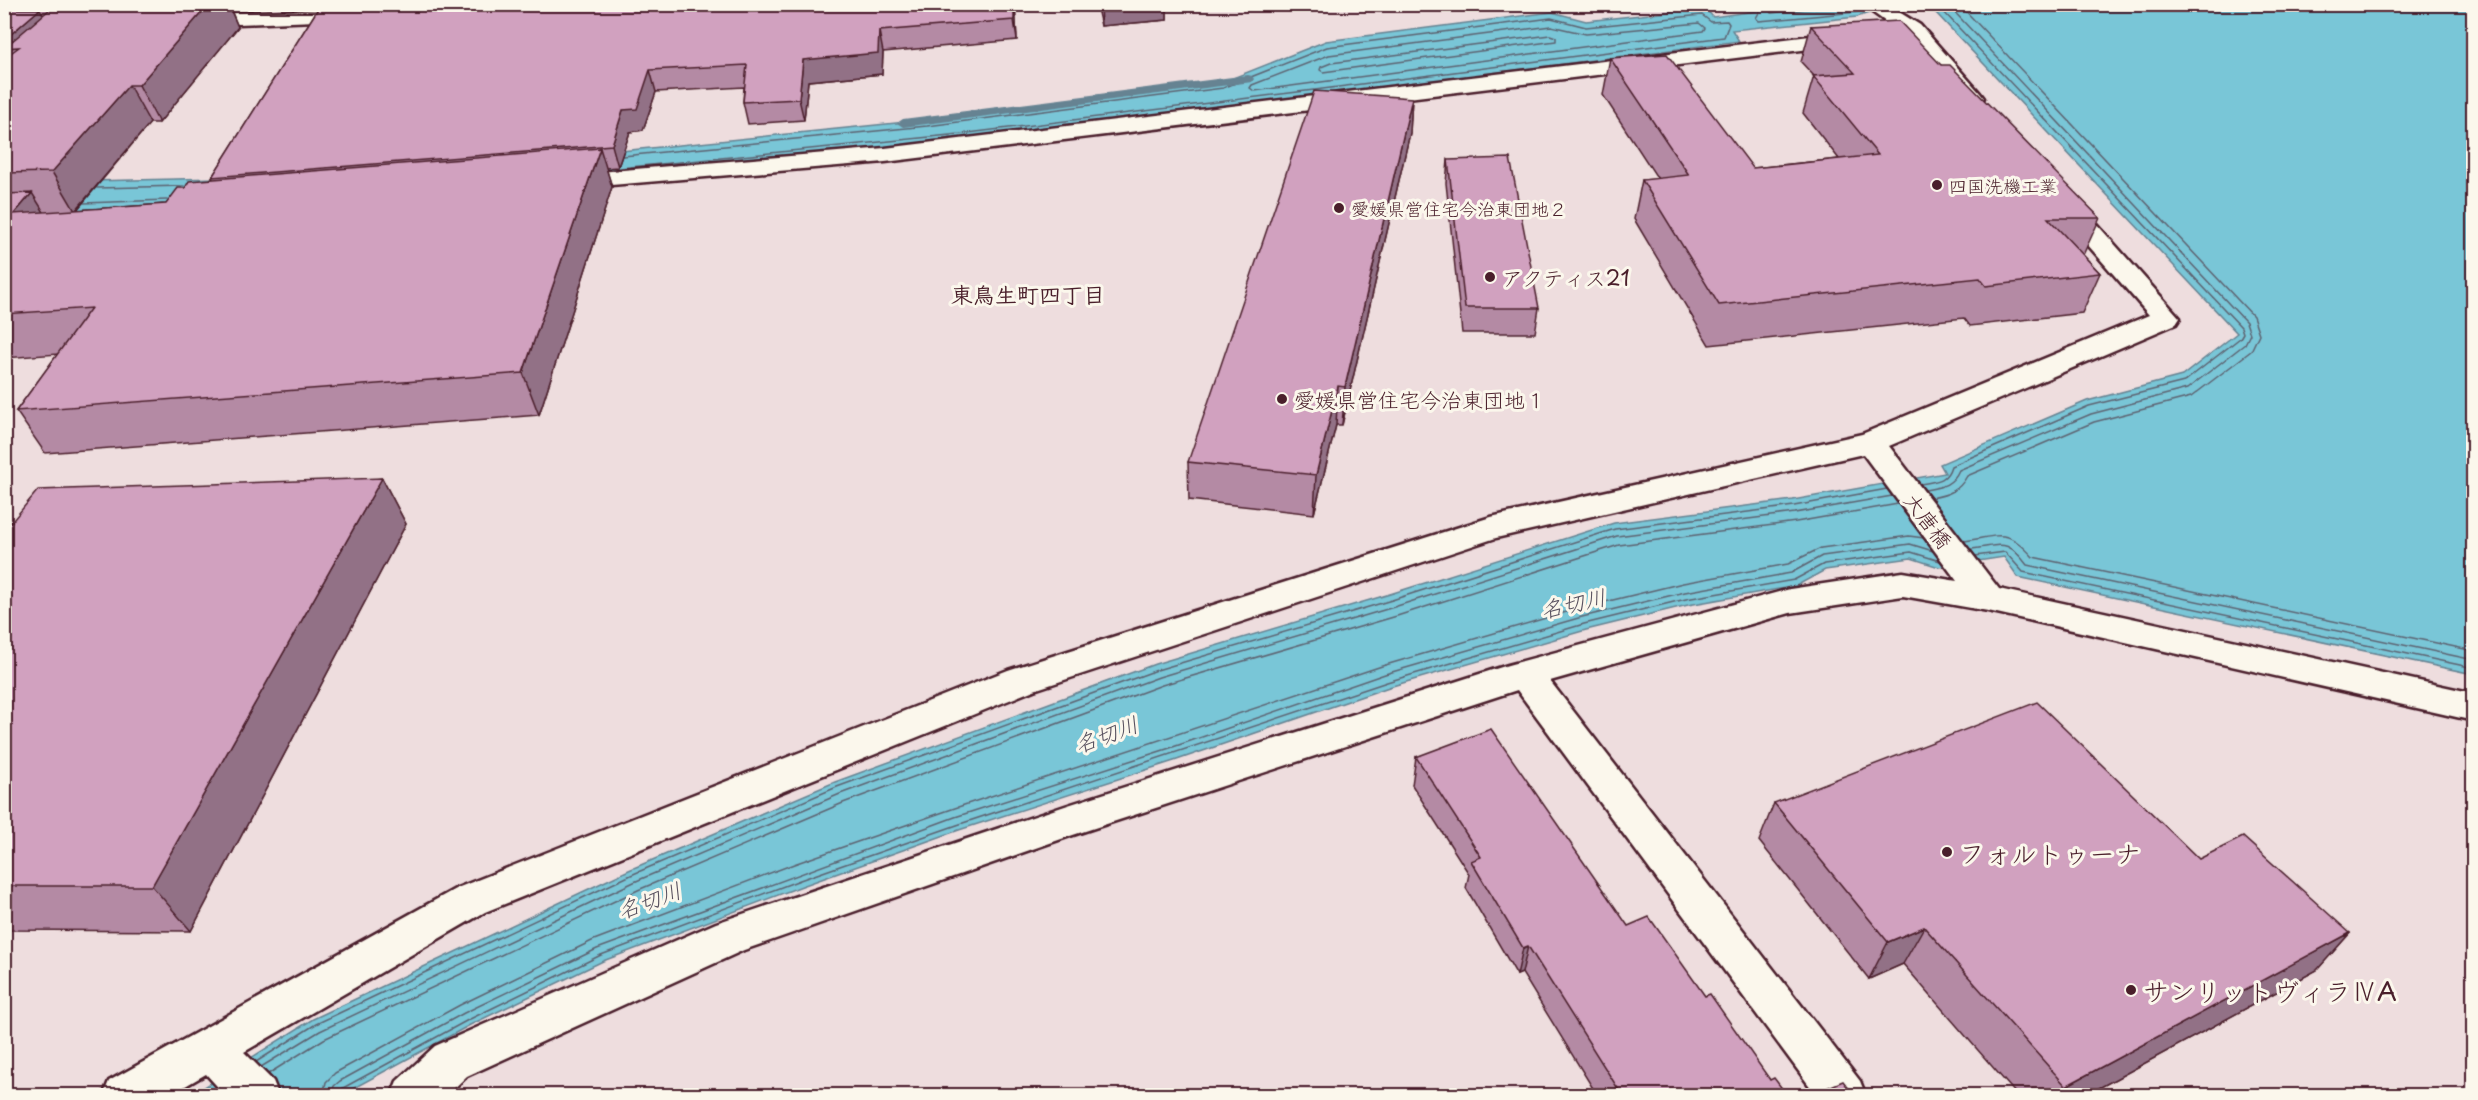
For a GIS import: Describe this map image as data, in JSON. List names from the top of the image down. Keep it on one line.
{"streets":{"street":["大唐橋"]},"districts":["東鳥生町四丁目"],"water":["名切川"],"places":["四国洗機工業","愛媛県営住宅今治東団地２","アクティス21","愛媛県営住宅今治東団地１","フォルトゥーナ","サンリットヴィラⅣA"]}
